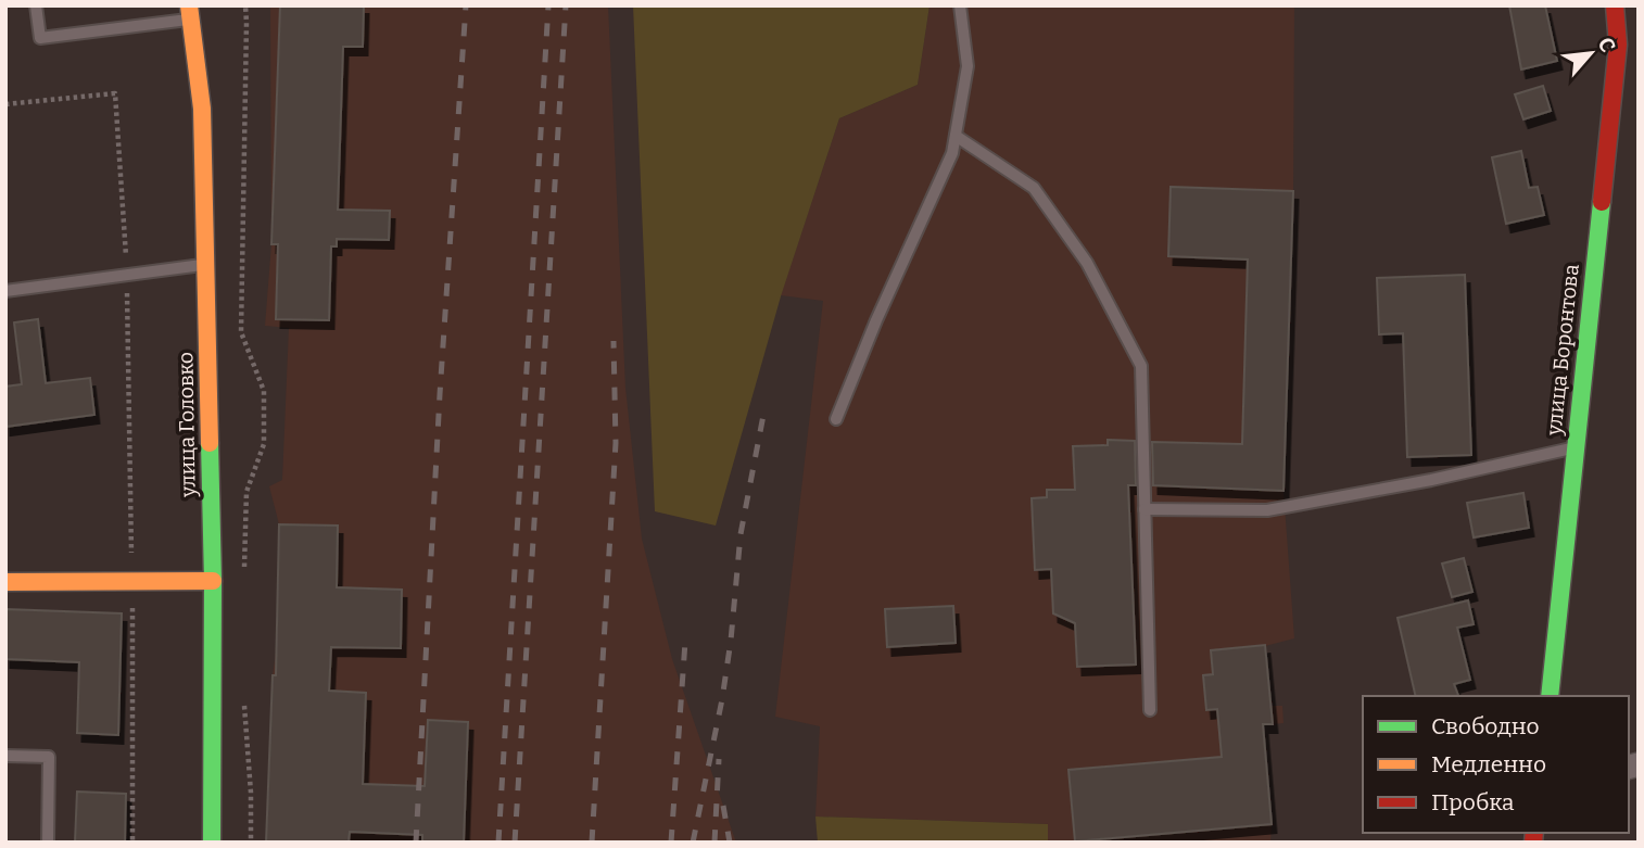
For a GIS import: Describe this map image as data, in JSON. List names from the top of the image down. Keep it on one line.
{"streets":{"street":["улица Боронтова","улица Головко"]},"legend":["Свободно","Медленно","Пробка"],"north":"top right"}
